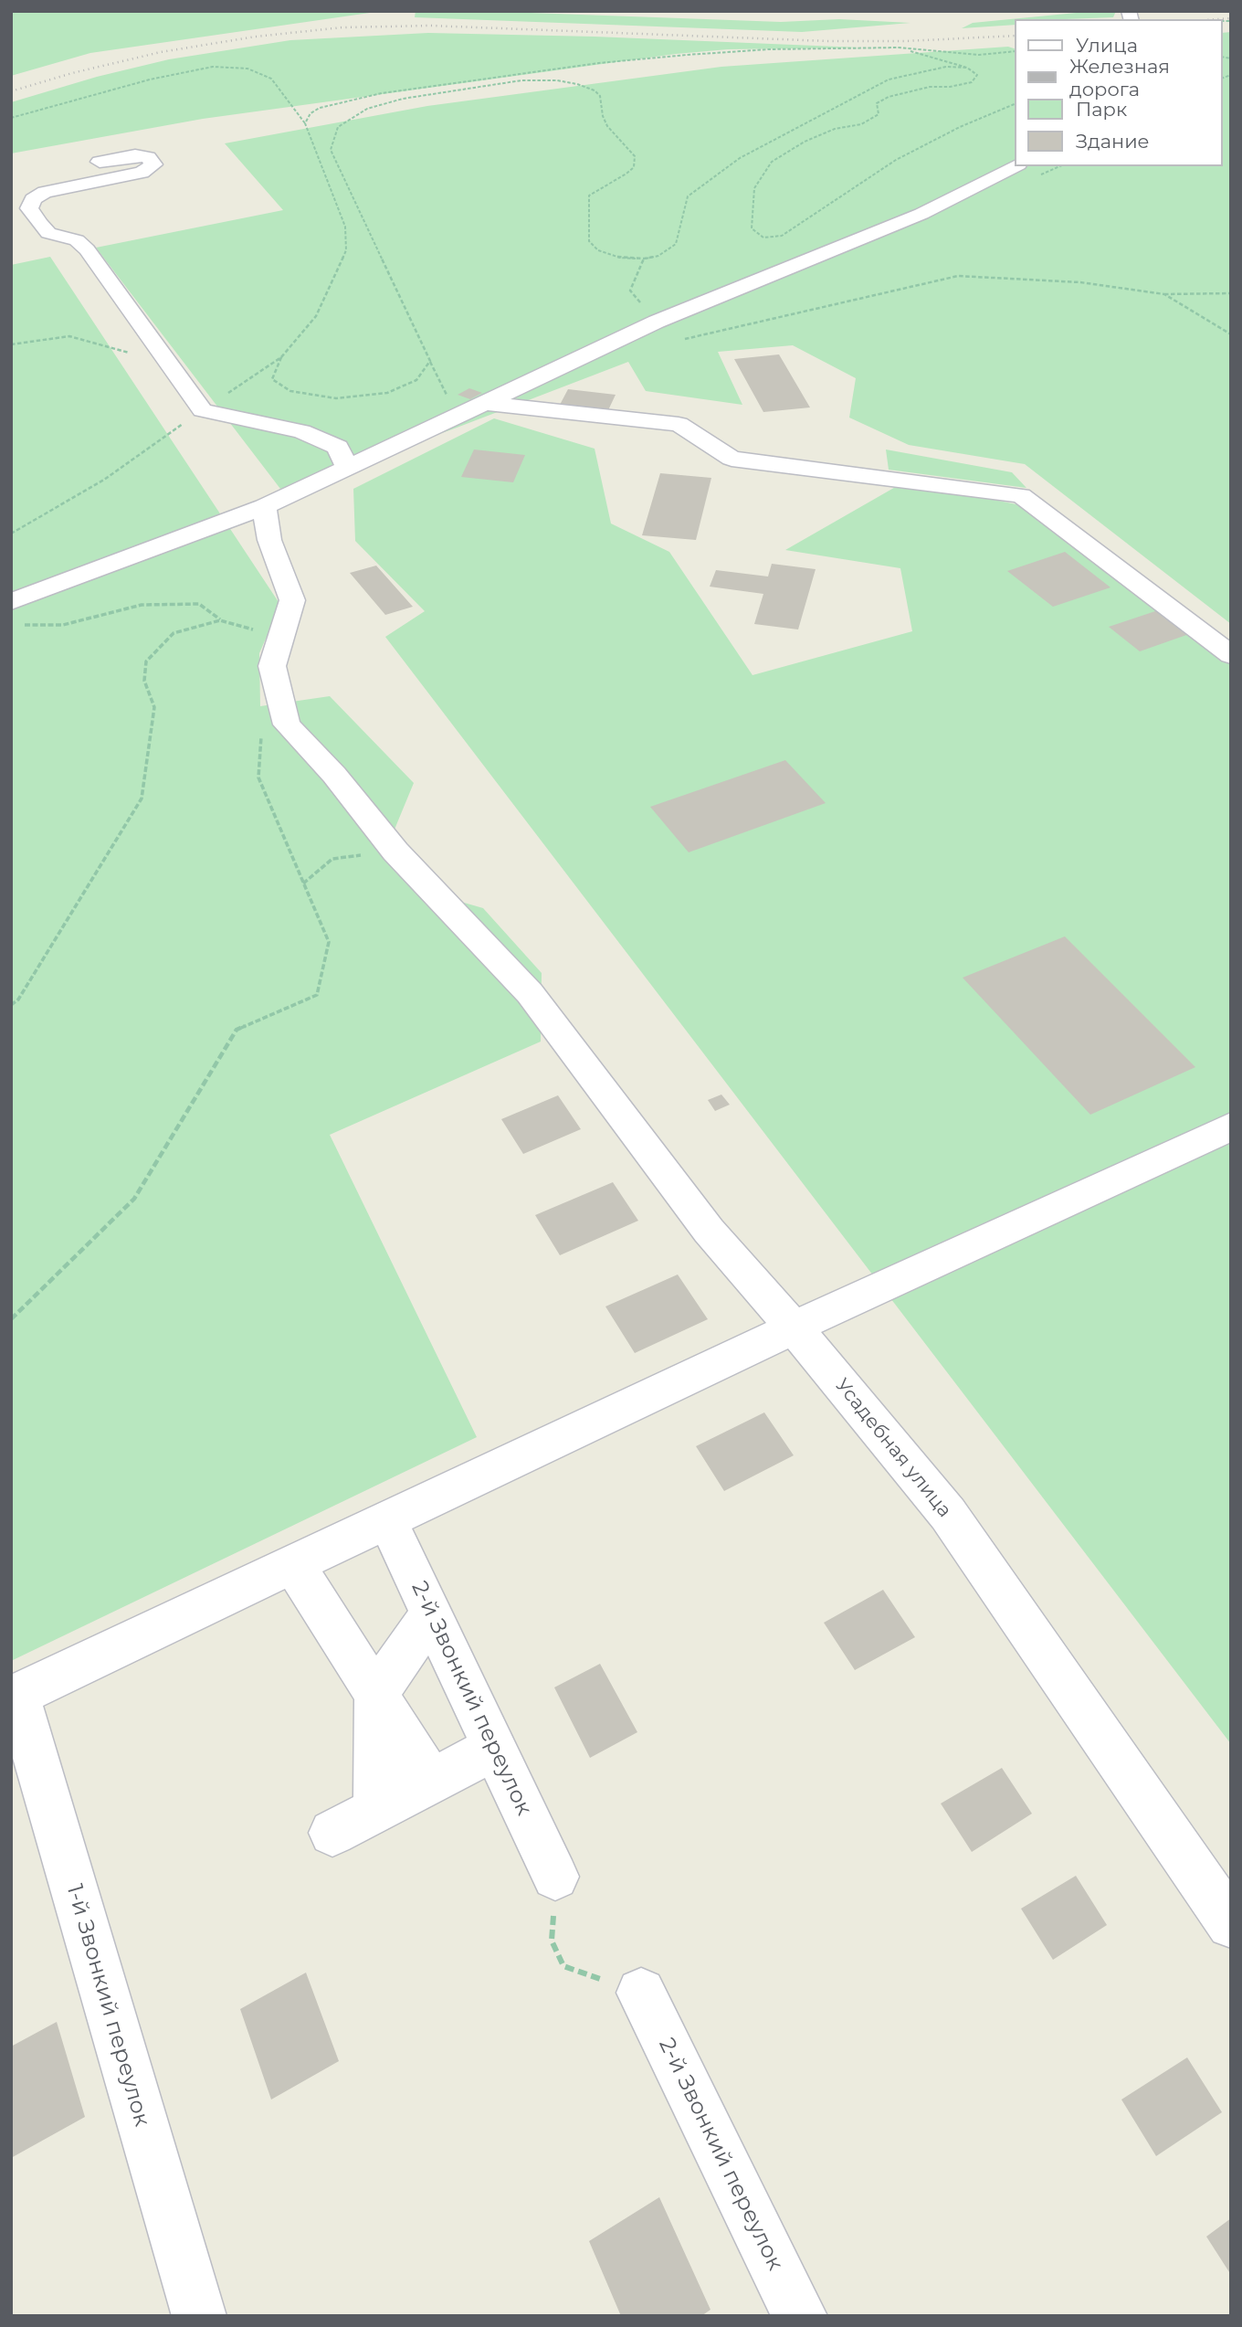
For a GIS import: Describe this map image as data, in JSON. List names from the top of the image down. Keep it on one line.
{"streets":{"street":["Усадебная улица","2-й Звонкий переулок","1-й Звонкий переулок"]},"legend":["Улица","Железная дорога","Парк","Здание"]}
